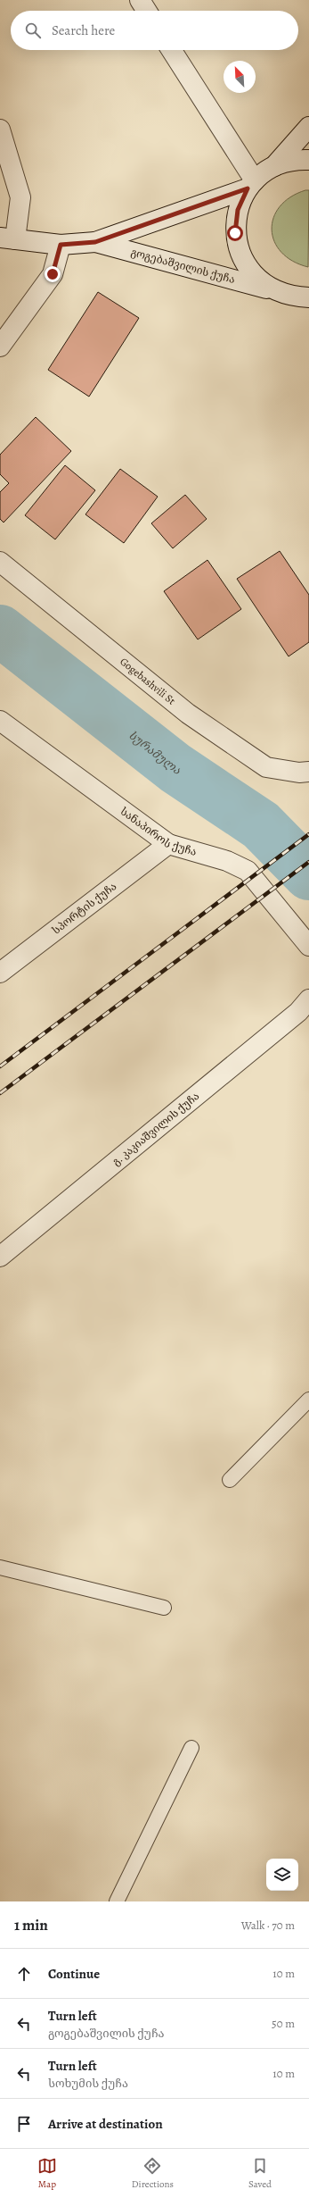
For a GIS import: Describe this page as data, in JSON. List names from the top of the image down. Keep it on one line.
{"streets":{"street":["გოგებაშვილის ქუჩა","Gogebashvili St","სანაპიროს ქუჩა","სპორტის ქუჩა","გ. კაკიაშვილის ქუჩა"]},"crossings":[["სანაპიროს ქუჩა","სპორტის ქუჩა"]],"water":["სურამულა"],"north":"top left","page":{"search":"Search here","heading":["1 min","Walk · 70 m"],"list":[["Continue","10 m"],["Turn left","გოგებაშვილის ქუჩა","50 m"],["Turn left","სოხუმის ქუჩა","10 m"],"Arrive at destination"],"nav":["Map","Directions","Saved"]}}
